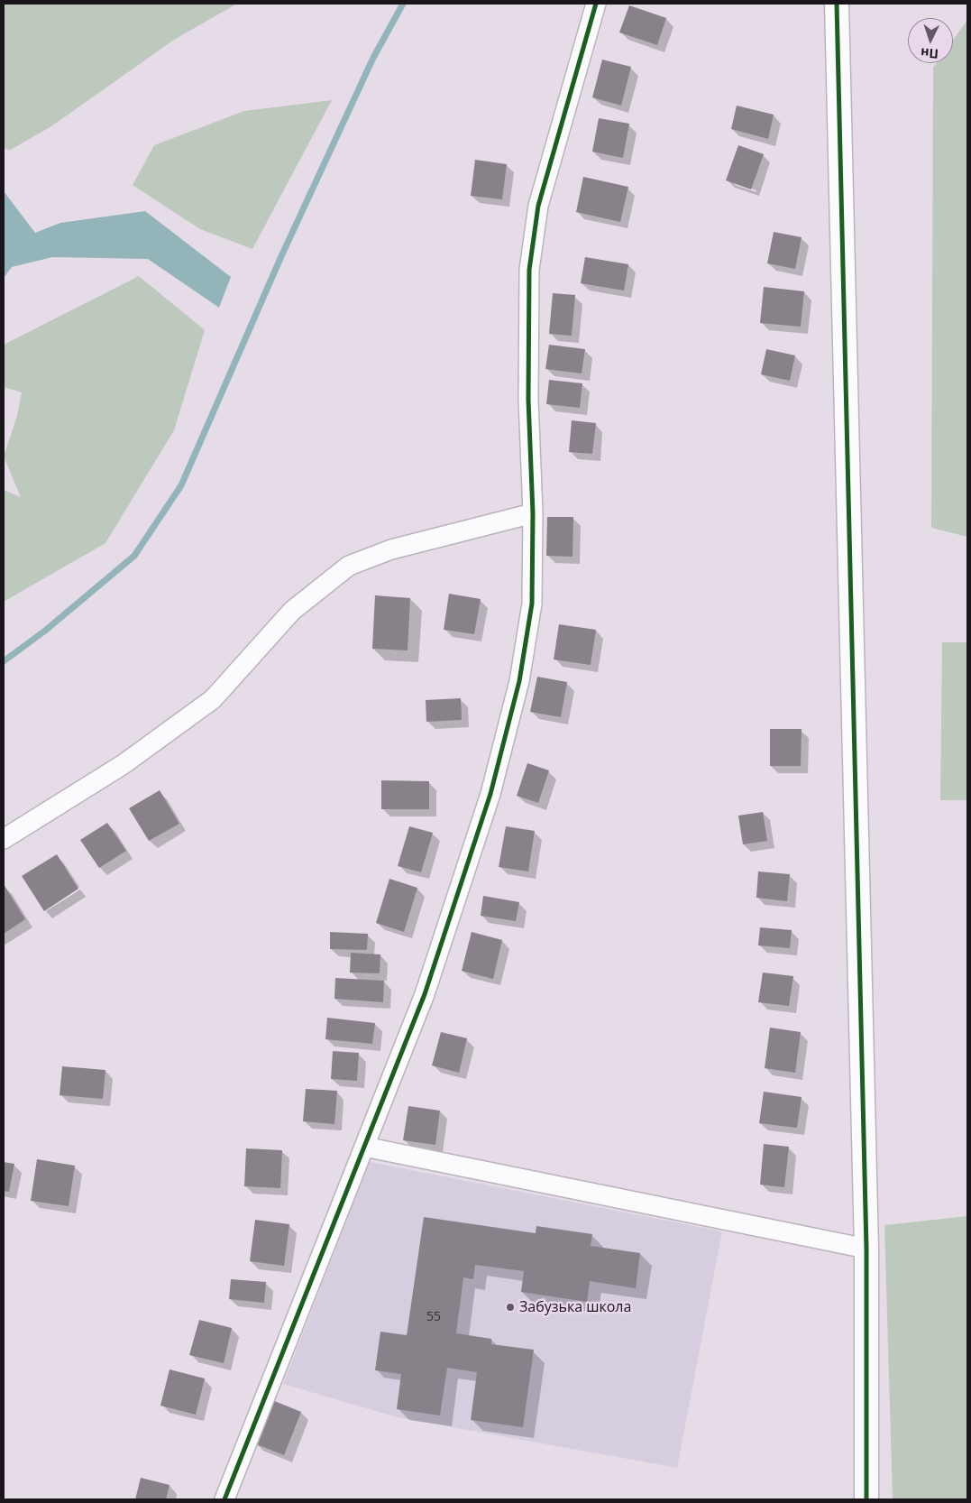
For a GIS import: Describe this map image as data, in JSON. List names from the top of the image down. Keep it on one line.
{"places":["Забузька школа"],"house_numbers":["55"],"north":"bottom"}
